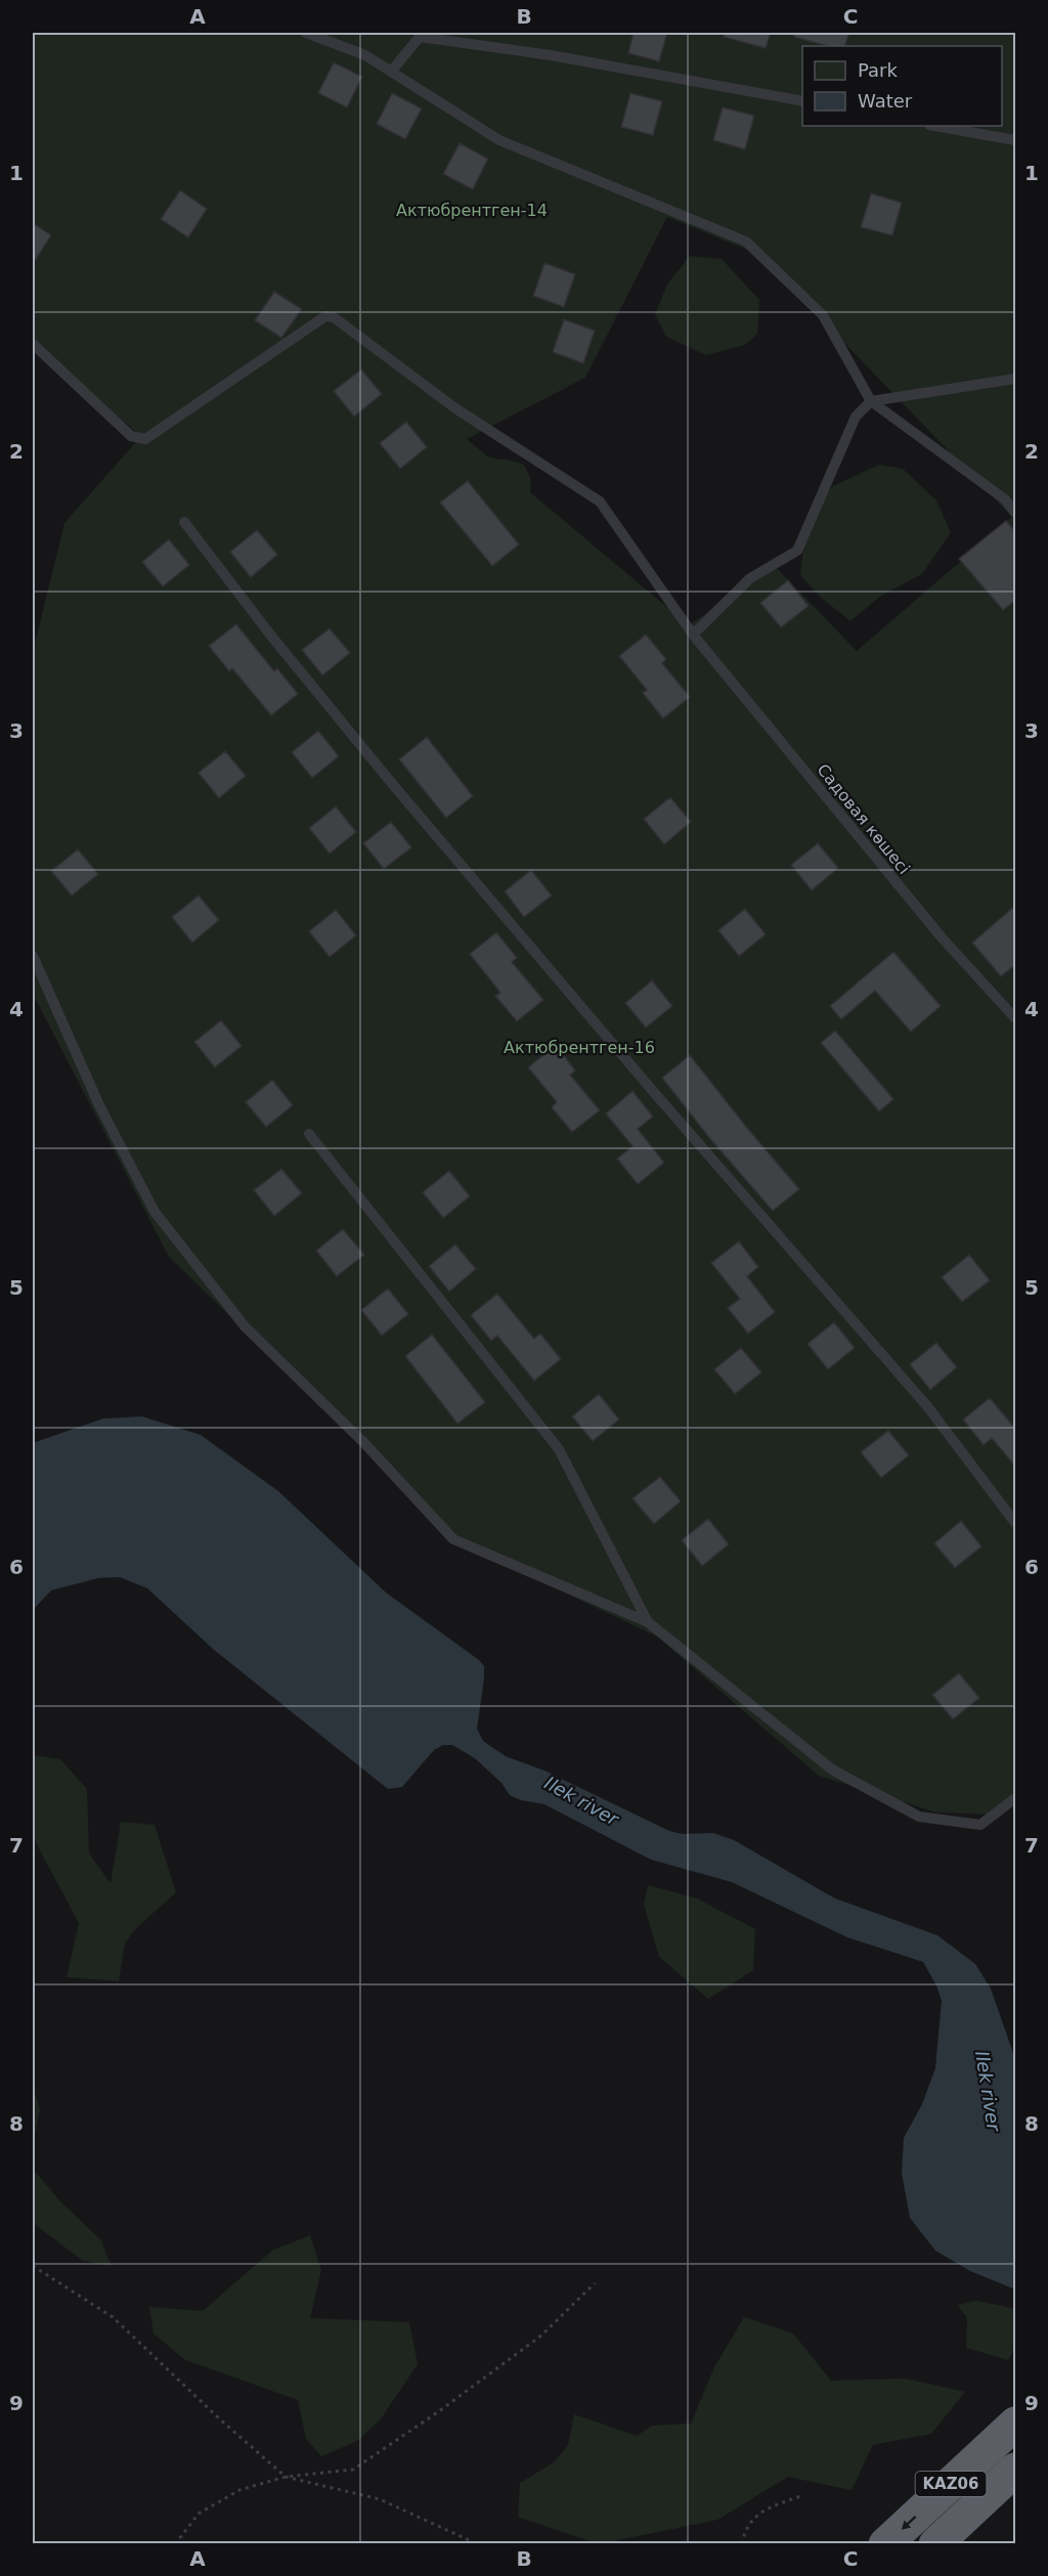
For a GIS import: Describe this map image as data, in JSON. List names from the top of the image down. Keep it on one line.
{"streets":{"highway":["KАZ06"],"lane":["Садовая көшесі"]},"water":["Ilek river"],"parks":["Актюбрентген-14","Актюбрентген-16"],"legend":["Park","Water"],"grid":{"columns":["A","B","C"],"rows":["1","2","3","4","5","6","7","8","9"]}}
